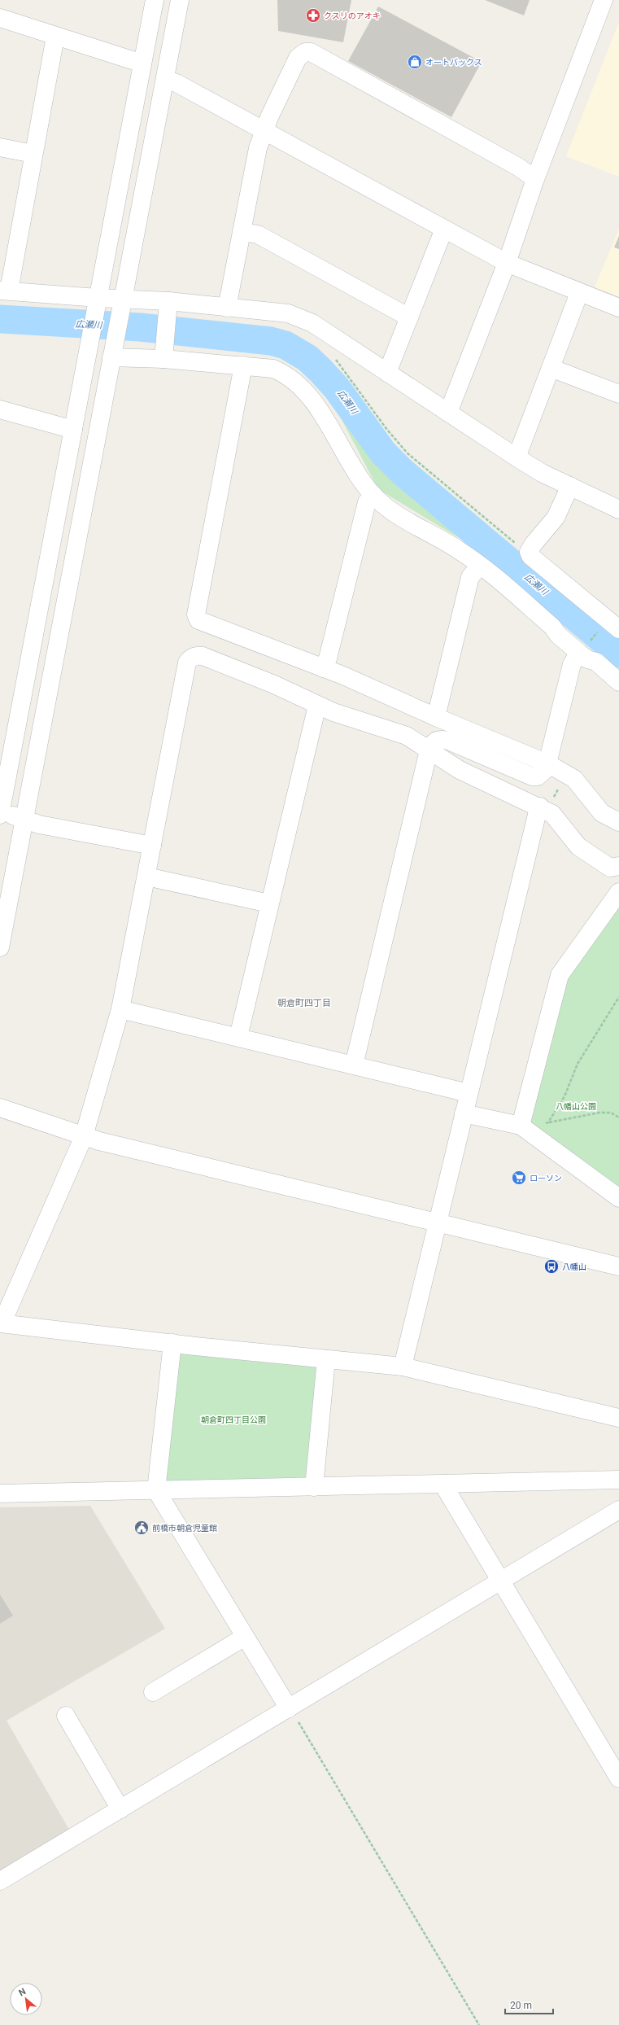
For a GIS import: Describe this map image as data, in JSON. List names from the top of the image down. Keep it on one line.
{"districts":["朝倉町四丁目"],"water":["広瀬川"],"parks":["八幡山公園","朝倉町四丁目公園"],"places":{"pharmacy":["クスリのアオキ"],"shop":["オートバックス"],"supermarket":["ローソン"],"bus stop":["八幡山"],"public building":["前橋市朝倉児童館"]},"scale_bar":"20 m","north":"top left"}
